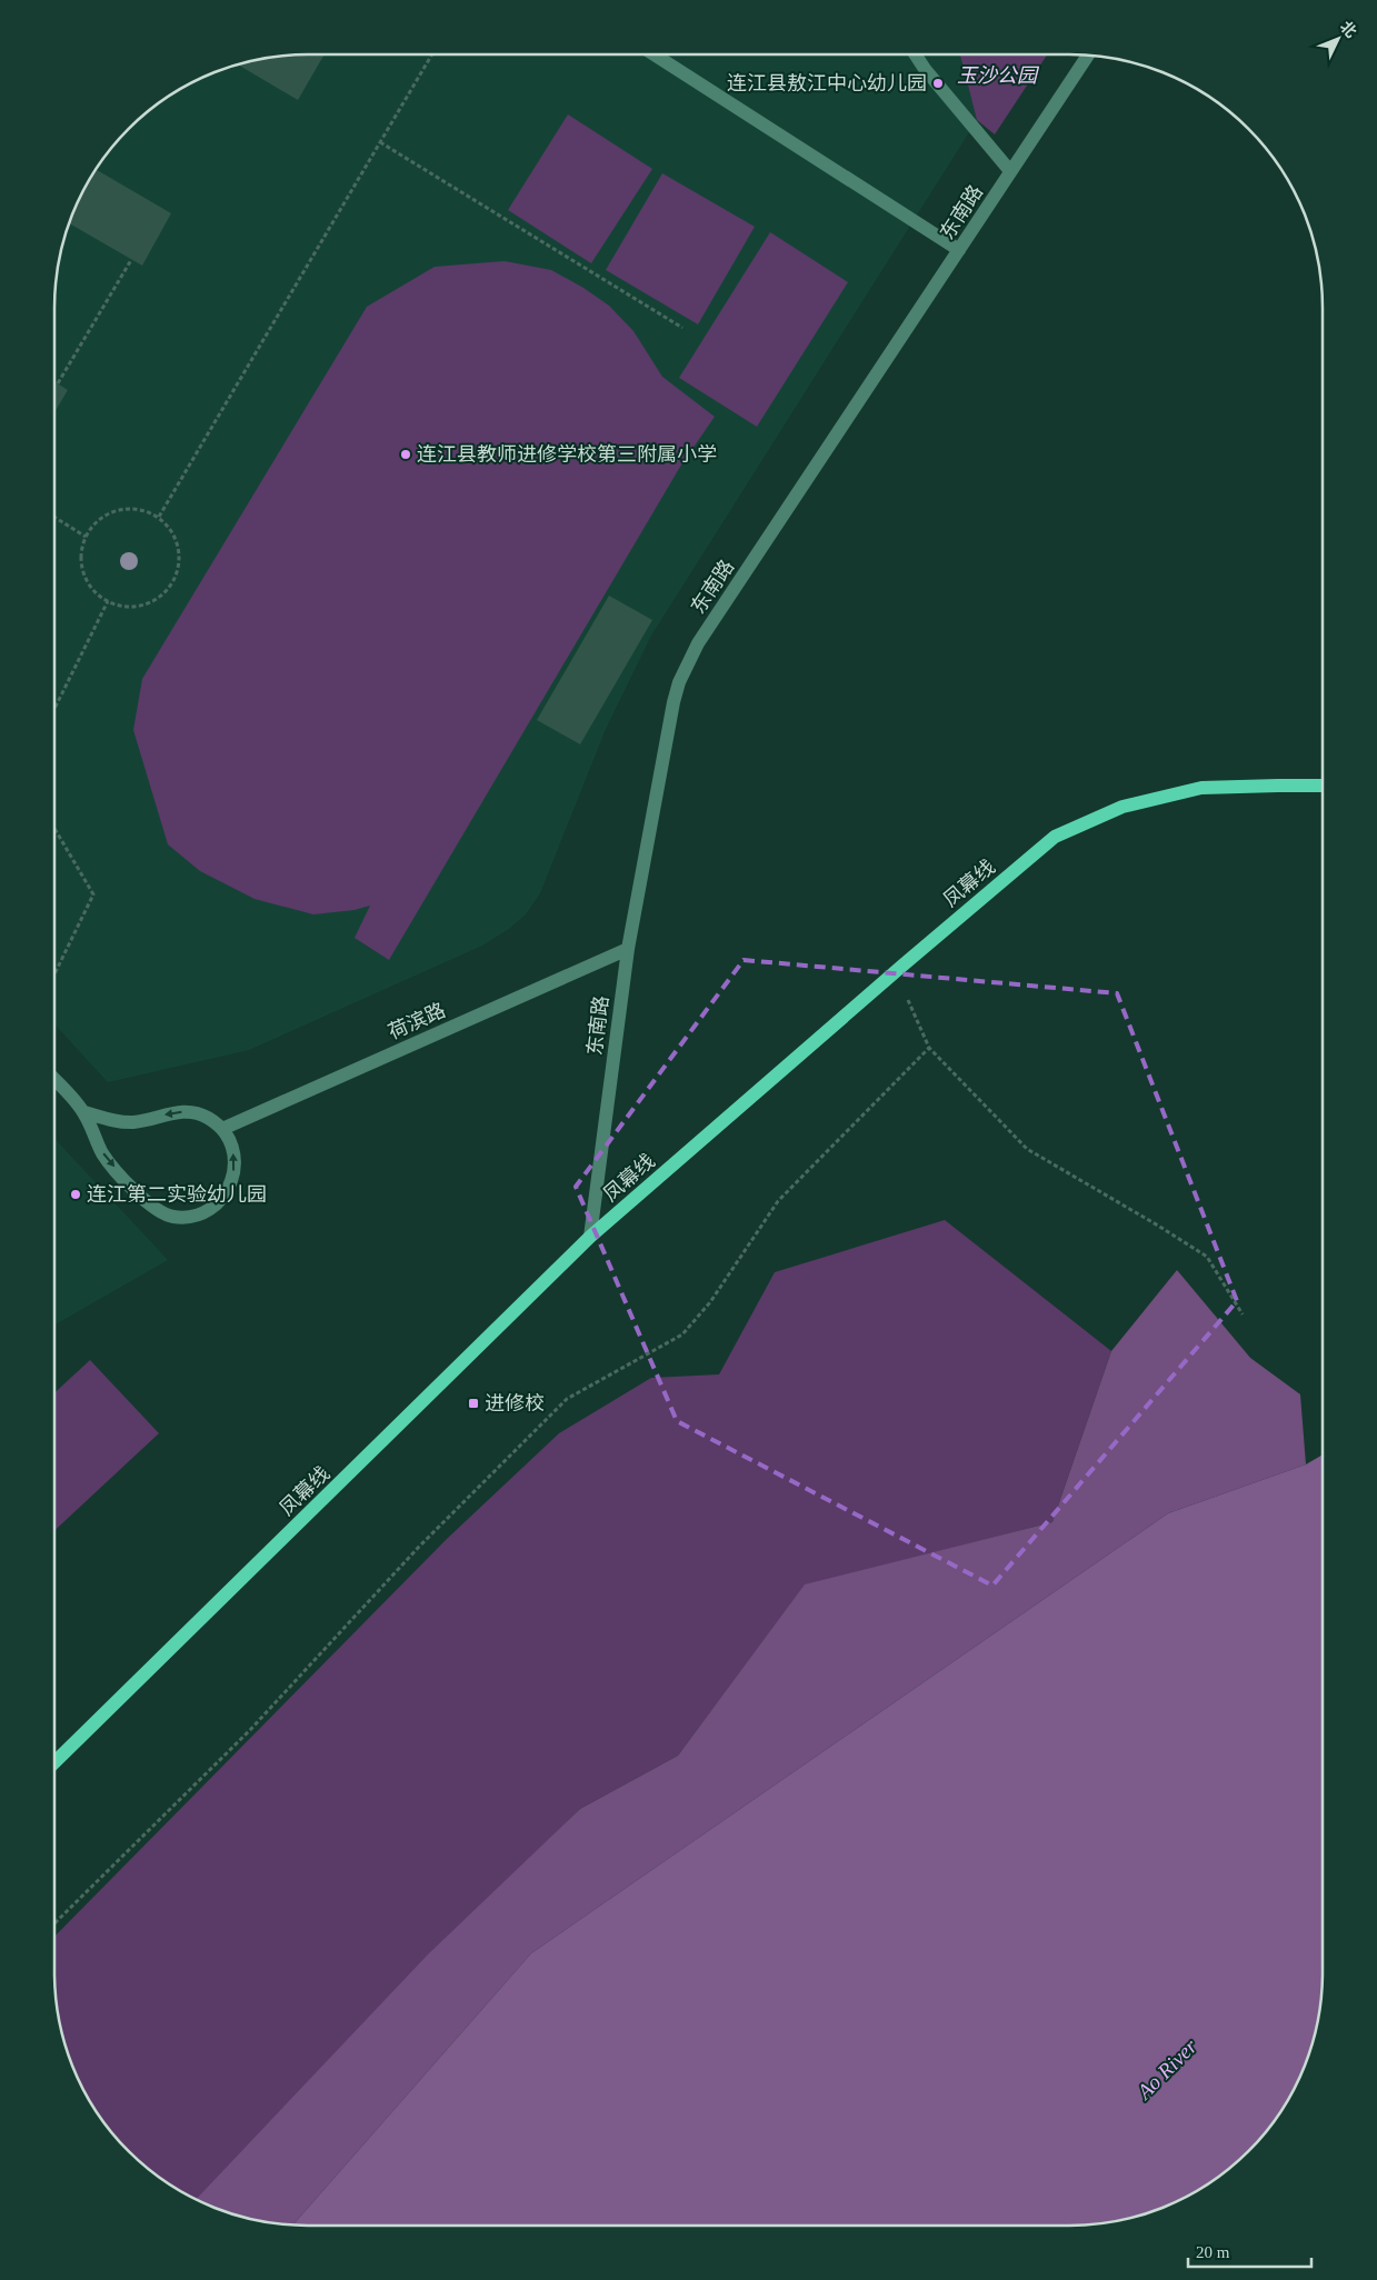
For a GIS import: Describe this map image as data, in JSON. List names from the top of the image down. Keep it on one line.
{"streets":{"main road":["凤幕线"],"street":["东南路","荷滨路"]},"crossings":[["东南路","凤幕线"],["东南路","荷滨路"]],"water":["Ao River"],"parks":["玉沙公园"],"places":{"other":["连江县敖江中心幼儿园","连江县教师进修学校第三附属小学","连江第二实验幼儿园"],"transit":["进修校"]},"scale_bar":"20 m","north":"top right"}
